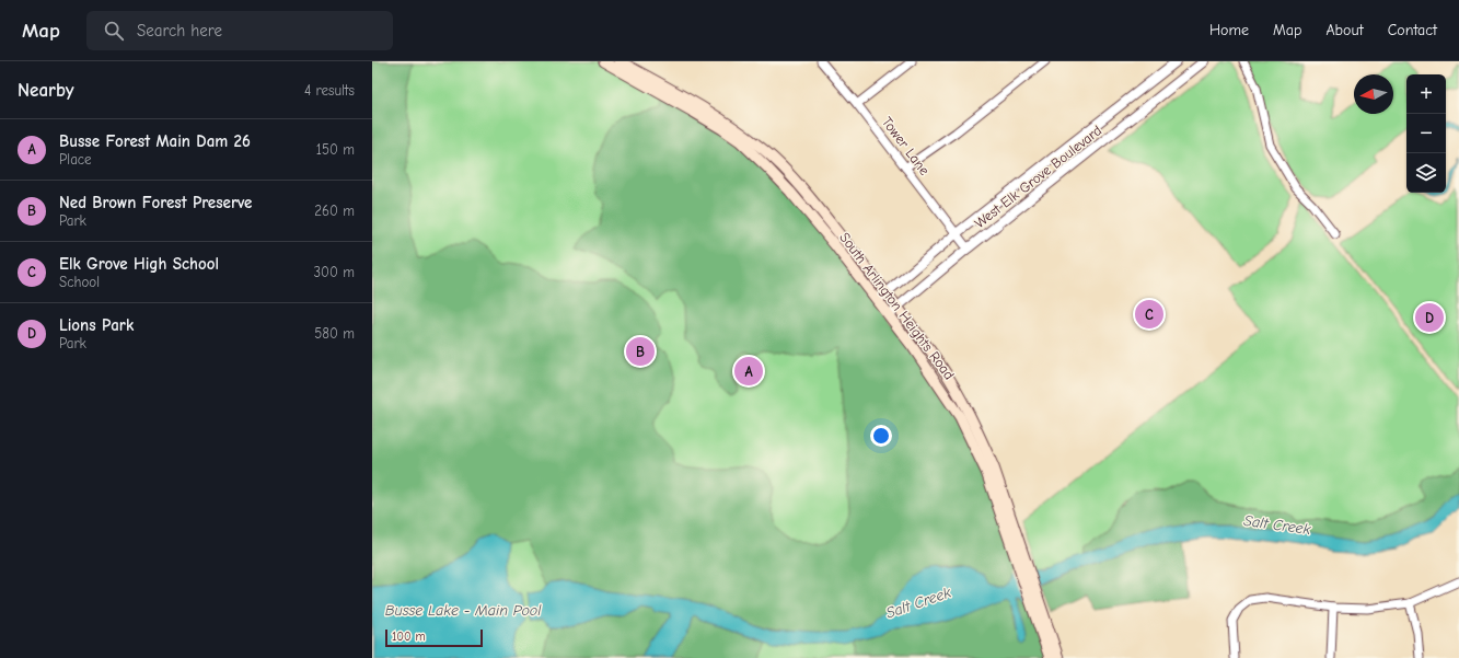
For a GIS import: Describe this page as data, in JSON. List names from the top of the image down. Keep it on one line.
{"streets":{"main road":["South Arlington Heights Road"],"street":["Tower Lane","West Elk Grove Boulevard"]},"crossings":[["Tower Lane","West Elk Grove Boulevard"],["West Elk Grove Boulevard","South Arlington Heights Road"]],"water":["Salt Creek","Busse Lake - Main Pool"],"scale_bar":"100 m","north":"left","page":{"header":"Map","search":"Search here","nav":["Home","Map","About","Contact"],"heading":["Nearby","4 results"],"map_buttons":["+","−"],"list":[{"mark":"A","name":"Busse Forest Main Dam 26","note":"Place","value":"150 m"},{"mark":"B","name":"Ned Brown Forest Preserve","note":"Park","value":"260 m"},{"mark":"C","name":"Elk Grove High School","note":"School","value":"300 m"},{"mark":"D","name":"Lions Park","note":"Park","value":"580 m"}],"pins":["C","D","B","A"],"scale":"100 m"}}
